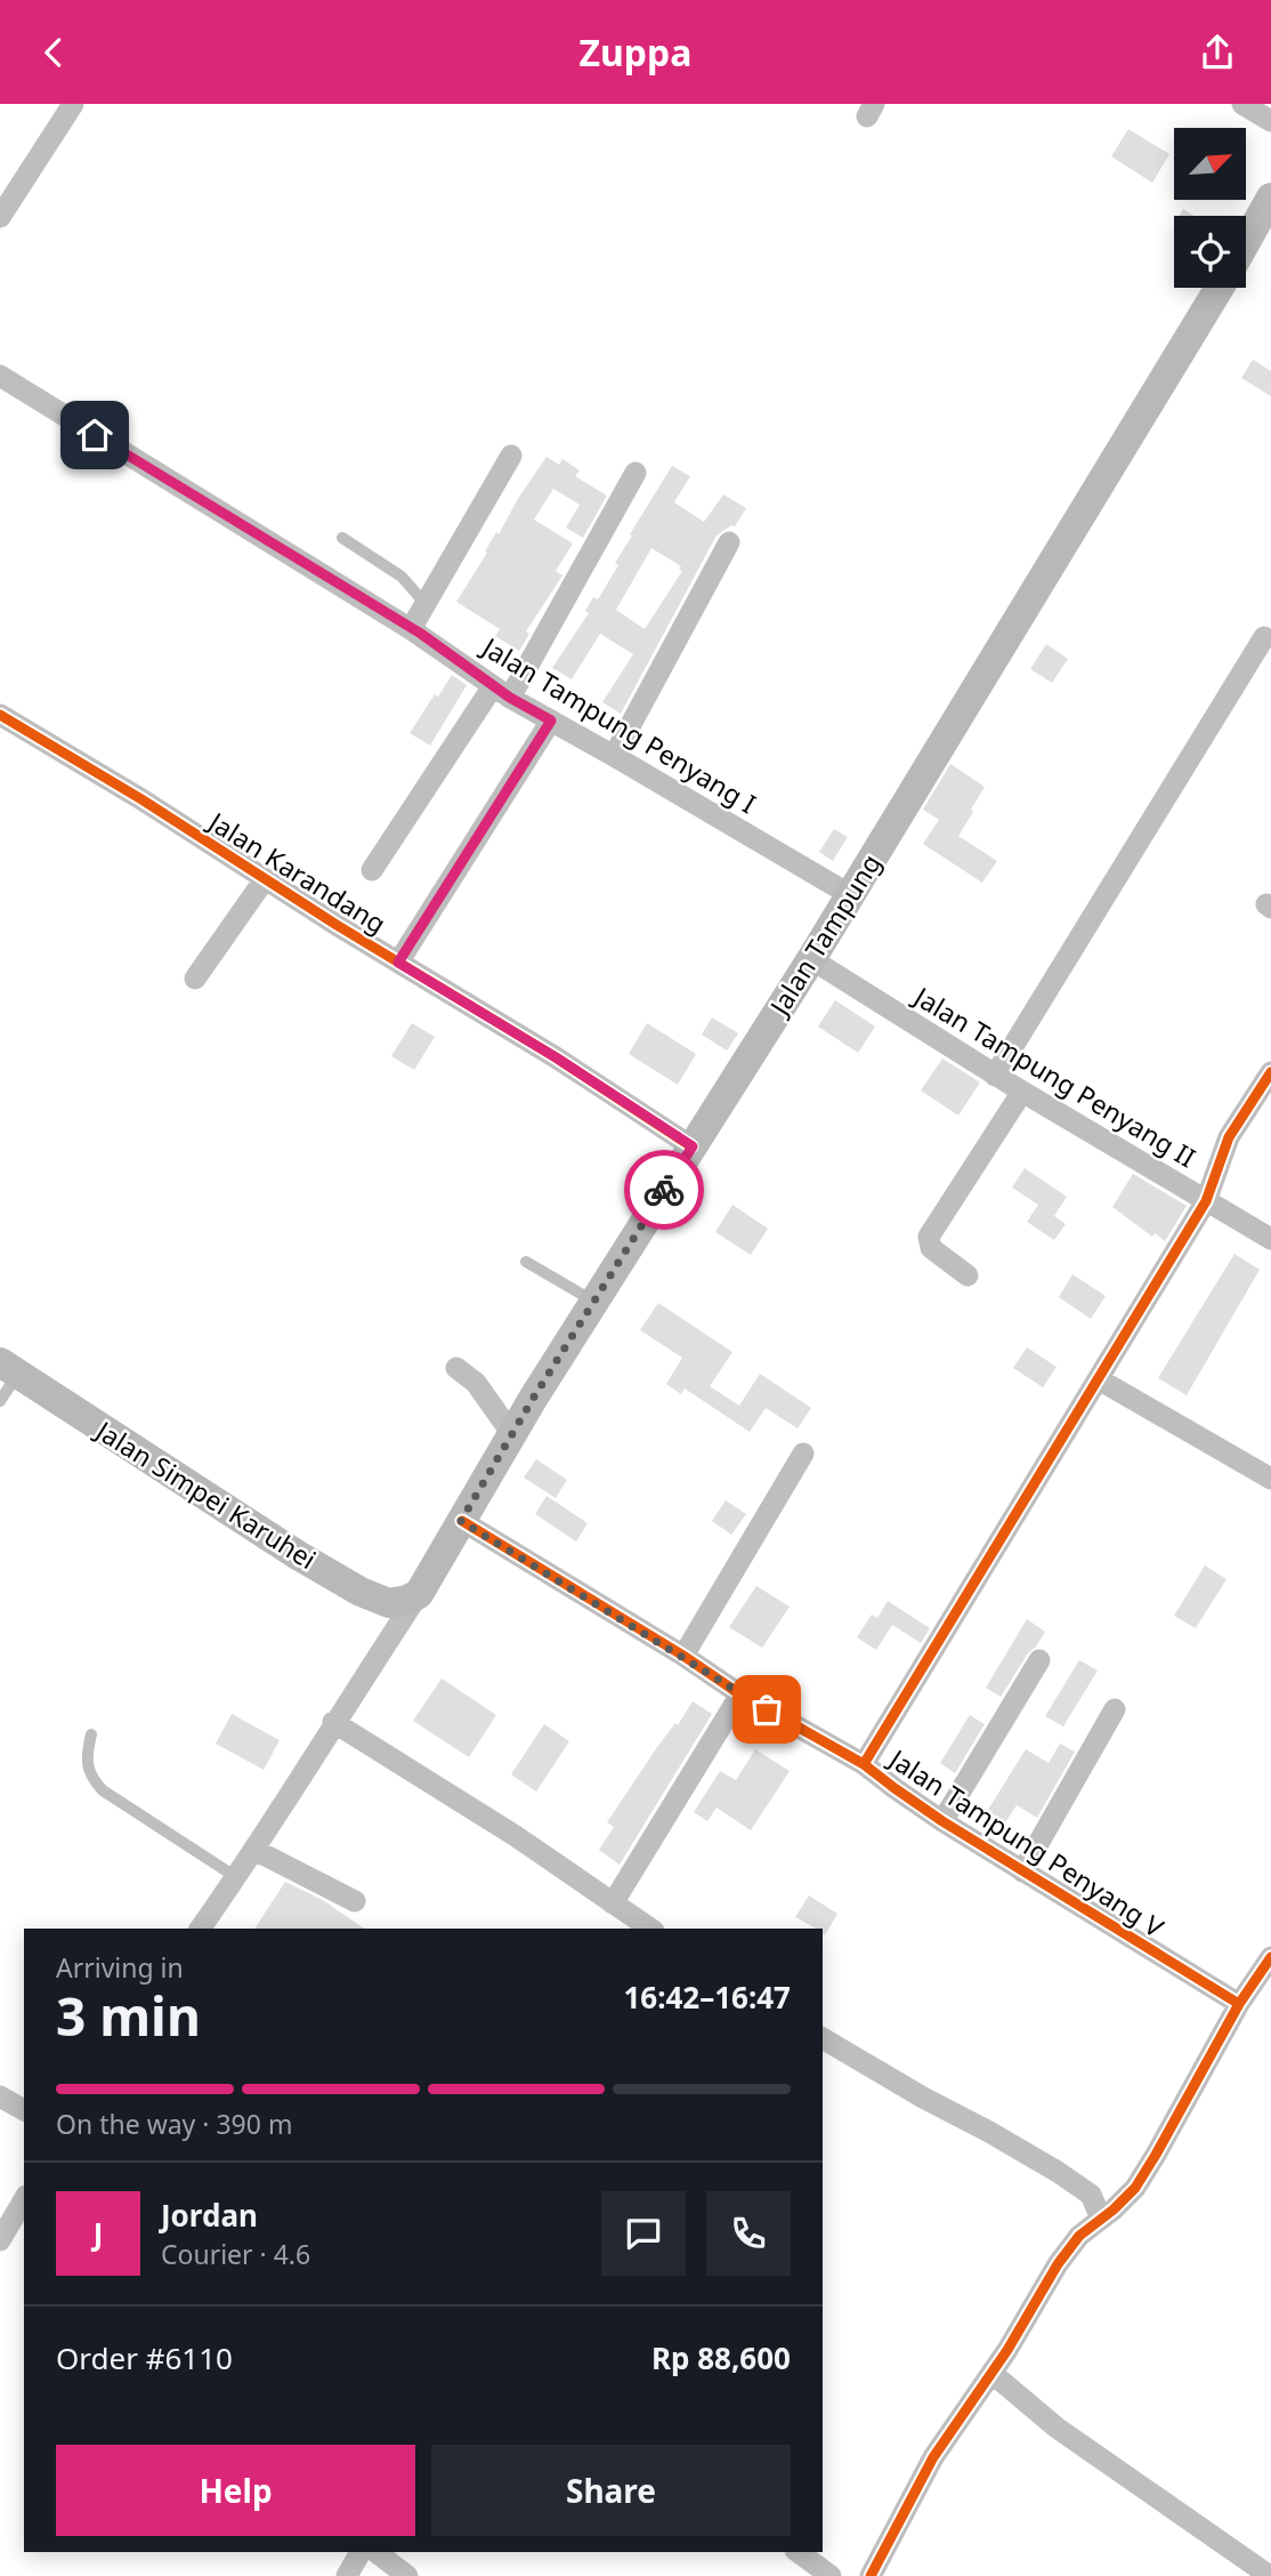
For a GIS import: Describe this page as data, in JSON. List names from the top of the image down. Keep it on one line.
{"streets":{"main road":["Jalan Tampung","Jalan Simpei Karuhei"],"street":["Jalan Tampung Penyang I","Jalan Karandang","Jalan Tampung Penyang II","Jalan Tampung Penyang V"]},"crossings":[["Jalan Tampung Penyang I","Jalan Tampung"],["Jalan Karandang","Jalan Tampung"],["Jalan Tampung","Jalan Tampung Penyang II"],["Jalan Tampung","Jalan Simpei Karuhei"],["Jalan Tampung","Jalan Tampung Penyang V"]],"north":"top right","page":{"header":"Zuppa","heading":["3 min","Arriving in","16:42–16:47"],"panel":["Jordan","Courier · 4.6","Order #6110","Rp 88,600"],"bar":"On the way · 390 m","round":"J","buttons":["Help","Share"]}}
